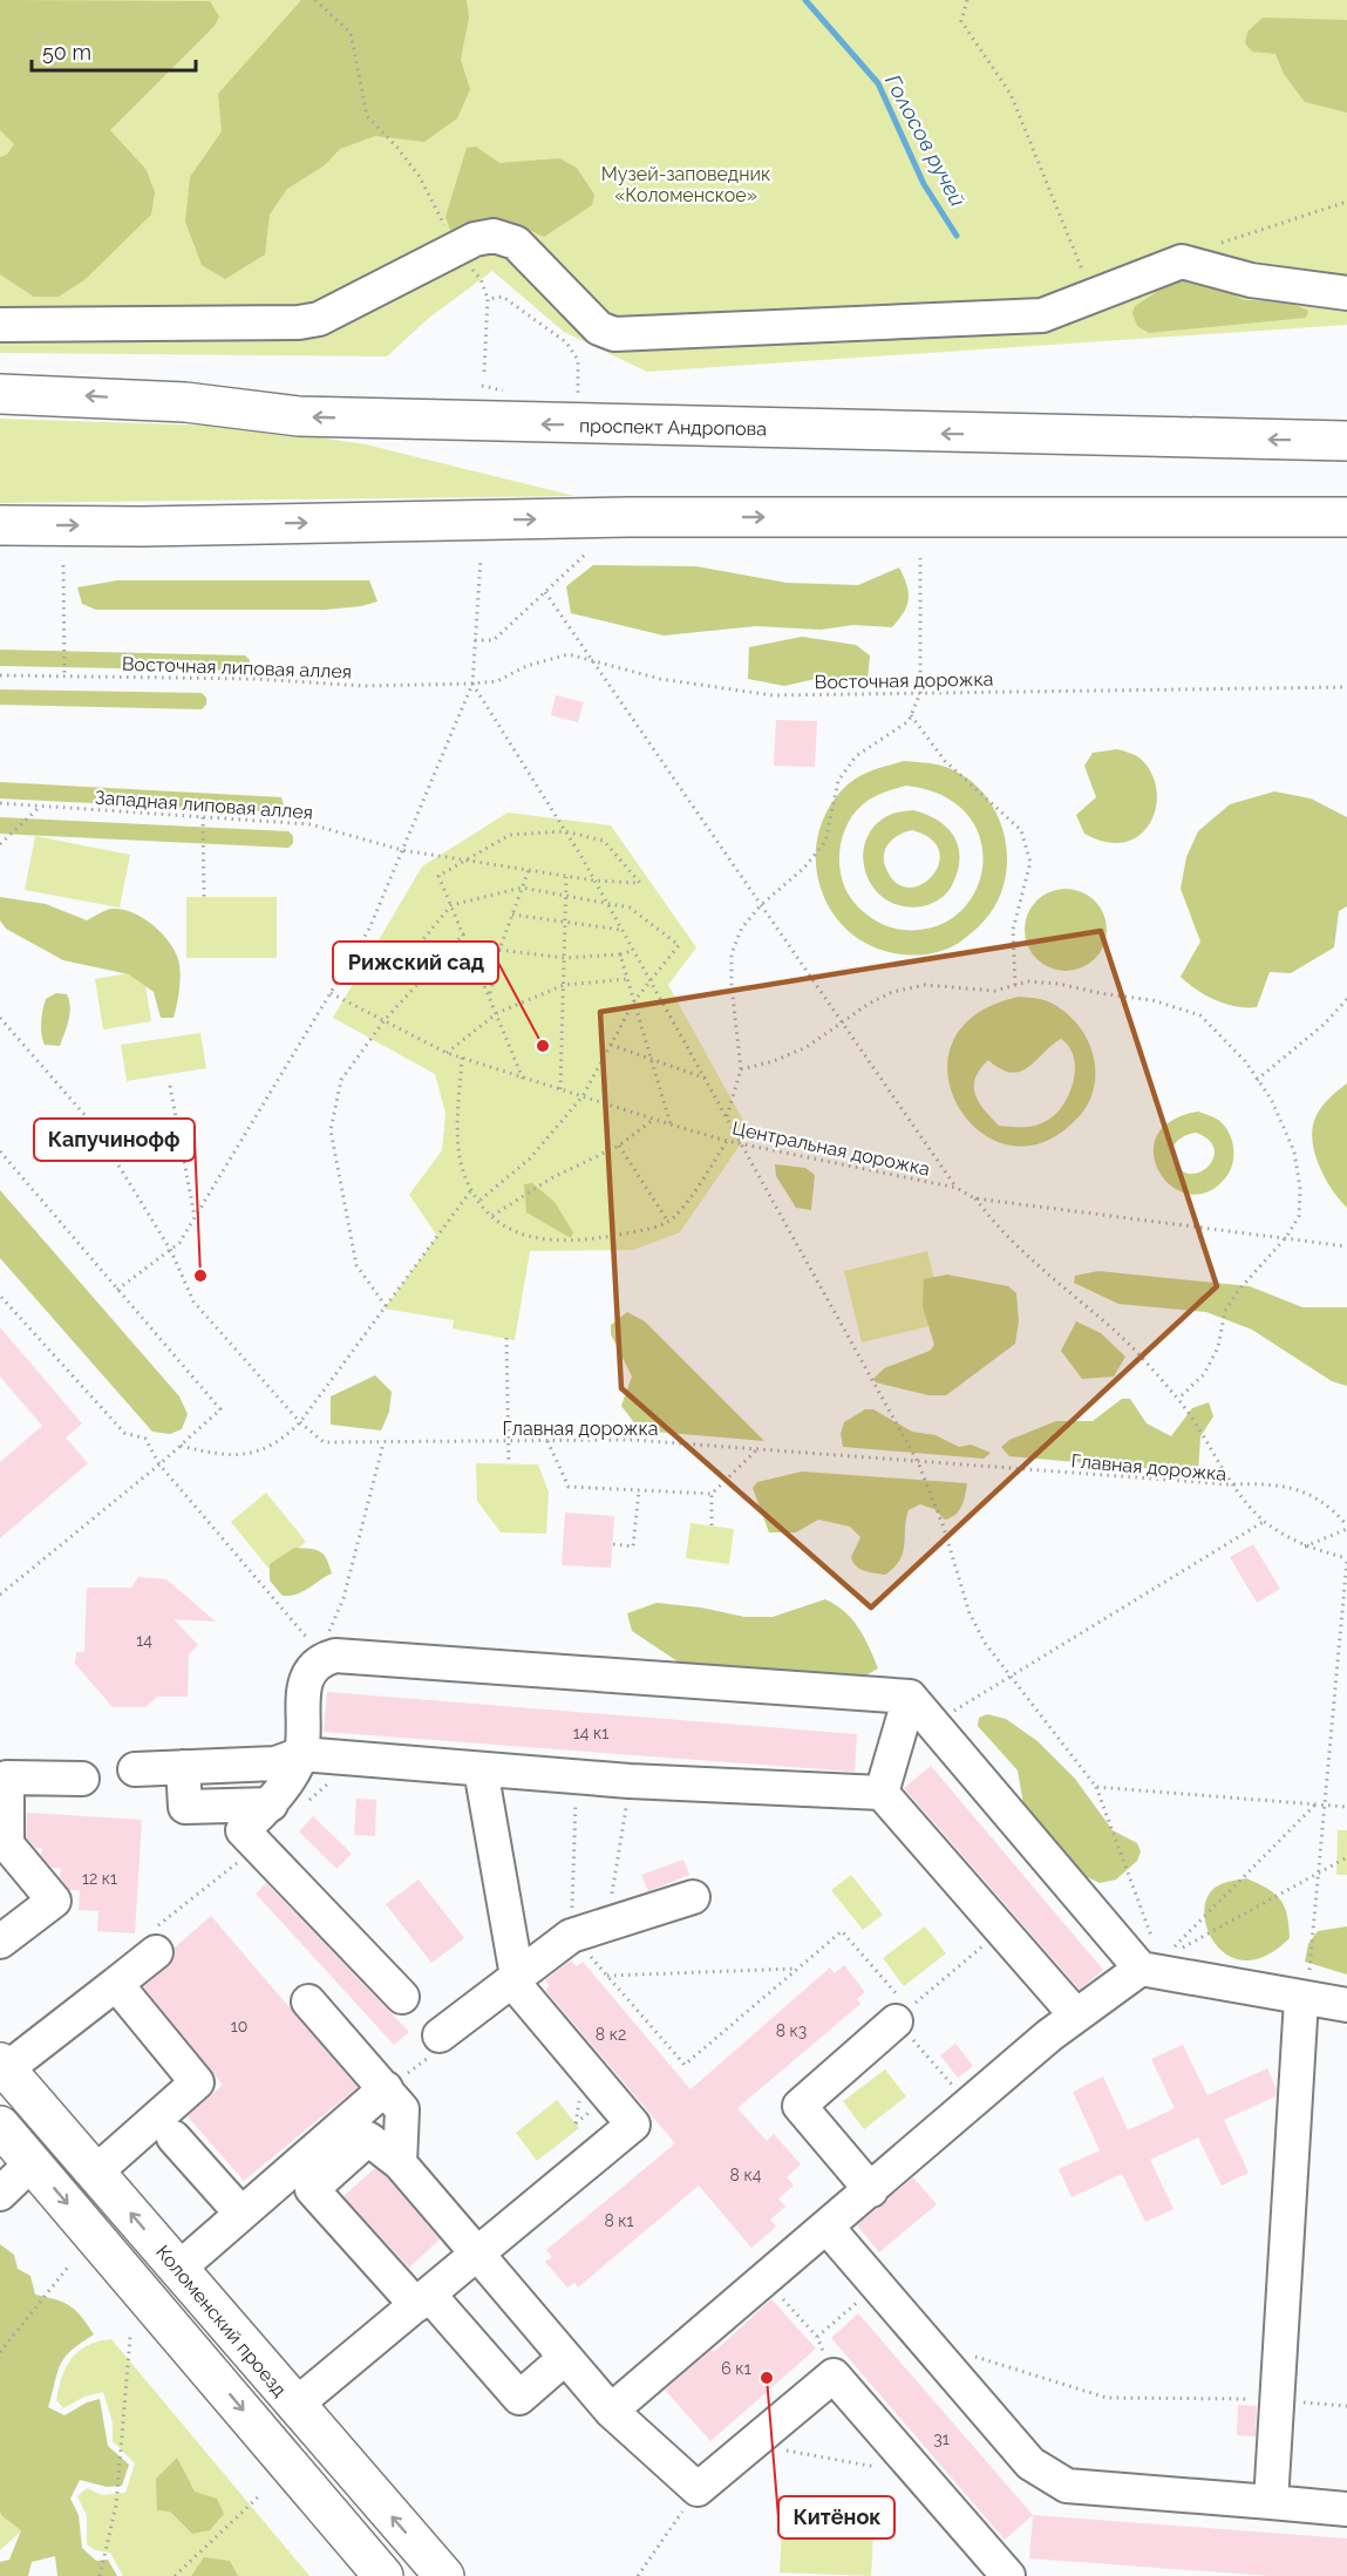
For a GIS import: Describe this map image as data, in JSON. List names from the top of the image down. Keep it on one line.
{"streets":{"main road":["проспект Андропова","Коломенский проезд"],"path":["Восточная липовая аллея","Восточная дорожка","Западная липовая аллея","Центральная дорожка","Главная дорожка"]},"crossings":[["Восточная липовая аллея","Восточная дорожка"]],"water":["Голосов ручей"],"parks":["Музей-заповедник «Коломенское»"],"places":["Рижский сад","Капучинофф","Китёнок"],"house_numbers":["14","14 к1","12 к1","10","8 к3","8 к2","8 к4","8 к1","6 к1","31"],"scale_bar":"50 m"}
